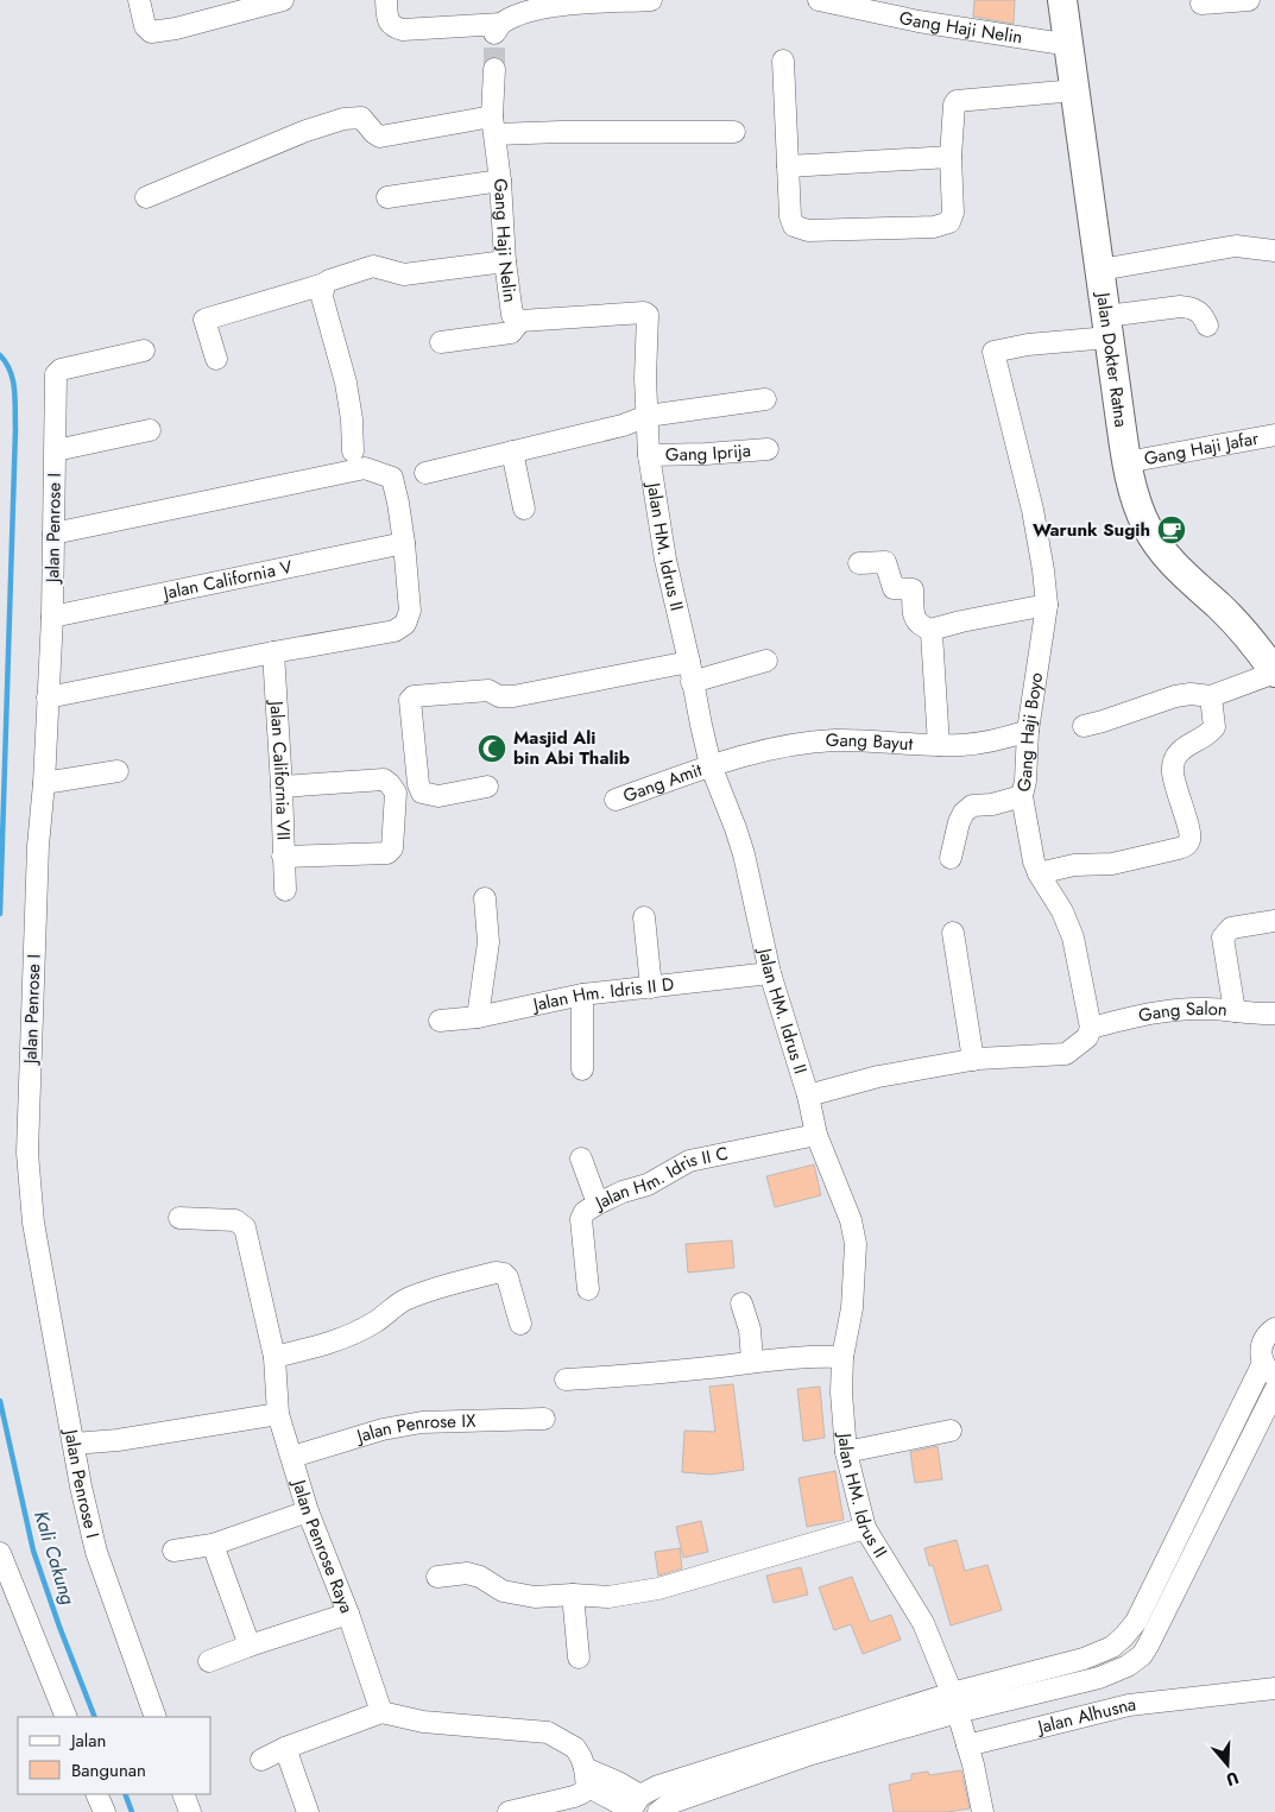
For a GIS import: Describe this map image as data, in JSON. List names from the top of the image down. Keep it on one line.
{"streets":{"street":["Gang Haji Nelin","Jalan Dokter Ratna","Gang Haji Jafar","Gang Iprija","Jalan Penrose I","Jalan HM. Idrus II","Jalan California V","Gang Haji Boyo","Gang Bayut","Jalan California VII","Gang Amit","Jalan Hm. Idris II D","Gang Salon","Jalan Hm. Idris II C","Jalan Penrose IX","Jalan Penrose Raya","Jalan Alhusna"]},"crossings":[["Gang Haji Nelin","Jalan Dokter Ratna"],["Gang Haji Nelin","Jalan HM. Idrus II"],["Jalan Dokter Ratna","Gang Haji Jafar"],["Jalan Dokter Ratna","Gang Haji Boyo"],["Gang Iprija","Jalan HM. Idrus II"],["Jalan Penrose I","Jalan California V"],["Jalan HM. Idrus II","Gang Bayut"],["Jalan HM. Idrus II","Gang Amit"],["Jalan HM. Idrus II","Jalan Hm. Idris II D"],["Jalan HM. Idrus II","Jalan Hm. Idris II C"],["Jalan HM. Idrus II","Jalan Alhusna"],["Gang Haji Boyo","Gang Bayut"],["Gang Haji Boyo","Gang Salon"],["Gang Bayut","Gang Amit"],["Jalan Penrose IX","Jalan Penrose Raya"]],"water":["Kali Cakung"],"places":{"cafe":["Warunk Sugih"],"mosque":["Masjid Ali bin Abi Thalib"]},"legend":["Jalan","Bangunan"],"north":"bottom"}
